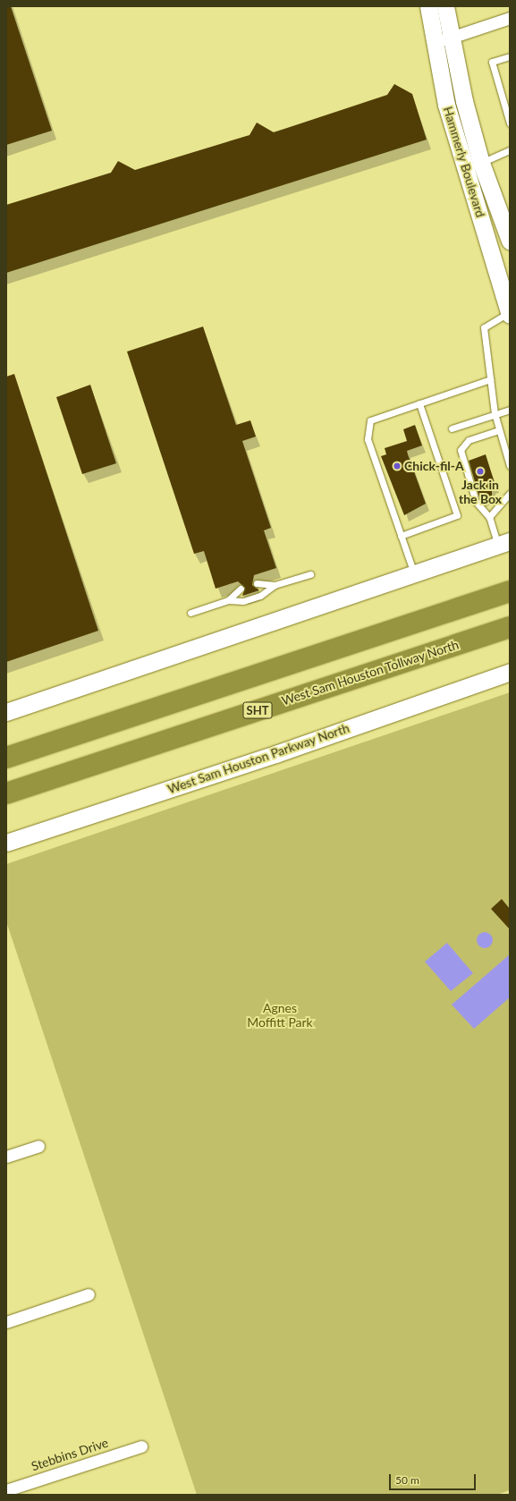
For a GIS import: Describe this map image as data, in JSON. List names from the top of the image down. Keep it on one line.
{"streets":{"highway":["West Sam Houston Tollway North","SHT"],"main road":["Hammerly Boulevard","West Sam Houston Parkway North"],"street":["Stebbins Drive"]},"parks":["Agnes Moffitt Park"],"places":["Chick-fil-A","Jack in the Box"],"scale_bar":"50 m"}
